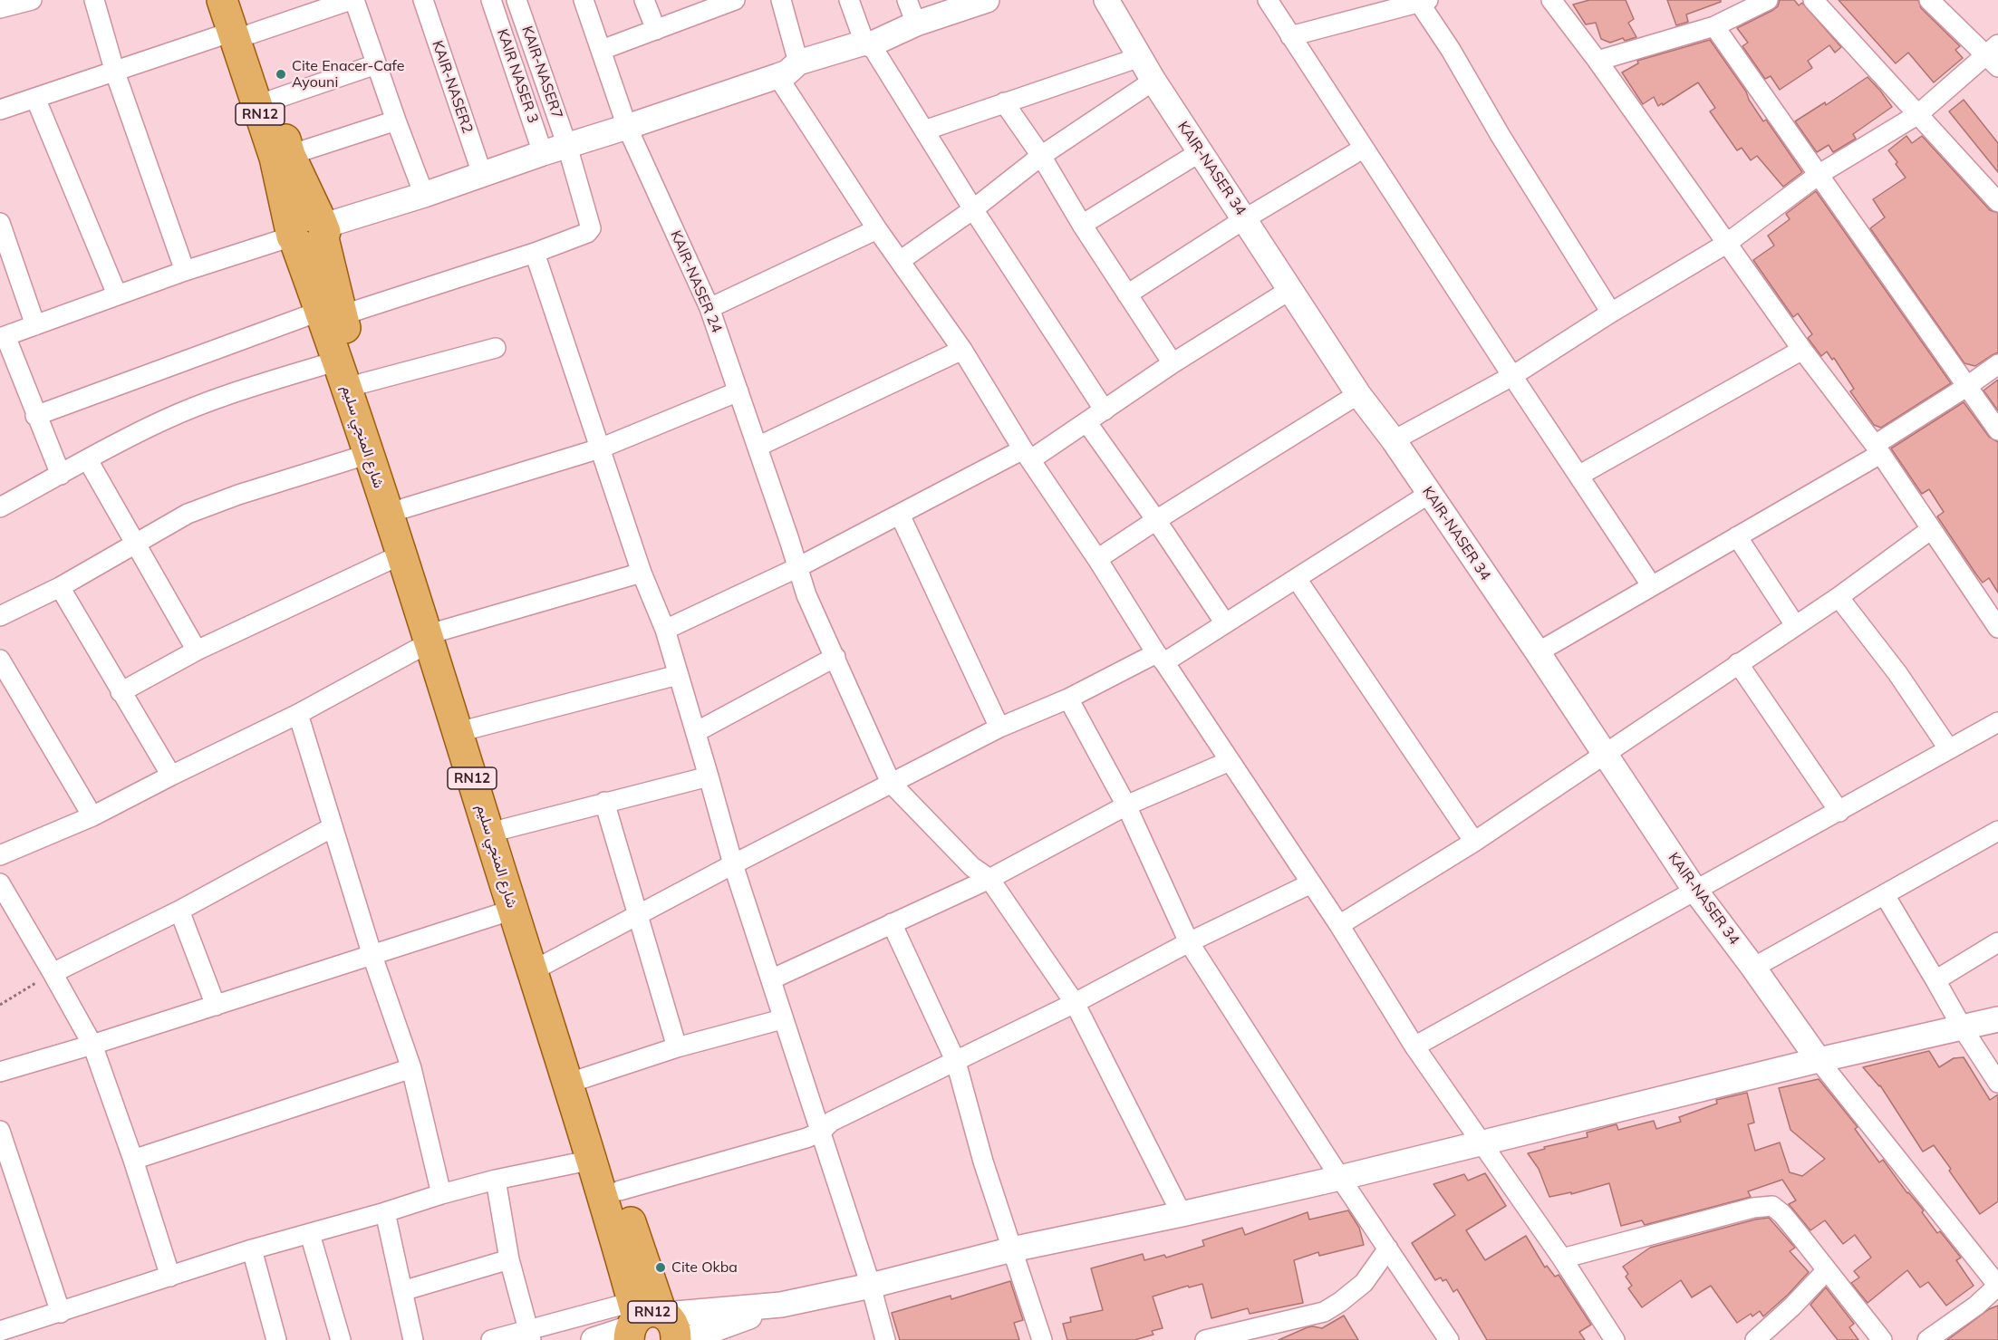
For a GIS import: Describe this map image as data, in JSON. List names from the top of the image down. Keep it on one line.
{"streets":{"main road":["RN12","شارع المنجي سليم"],"street":["KAIR-NASER7","KAIR NASER 3","KAIR-NASER2","KAIR-NASER 34","KAIR-NASER 24"]},"places":["Cite Enacer-Cafe Ayouni","Cite Okba"]}
